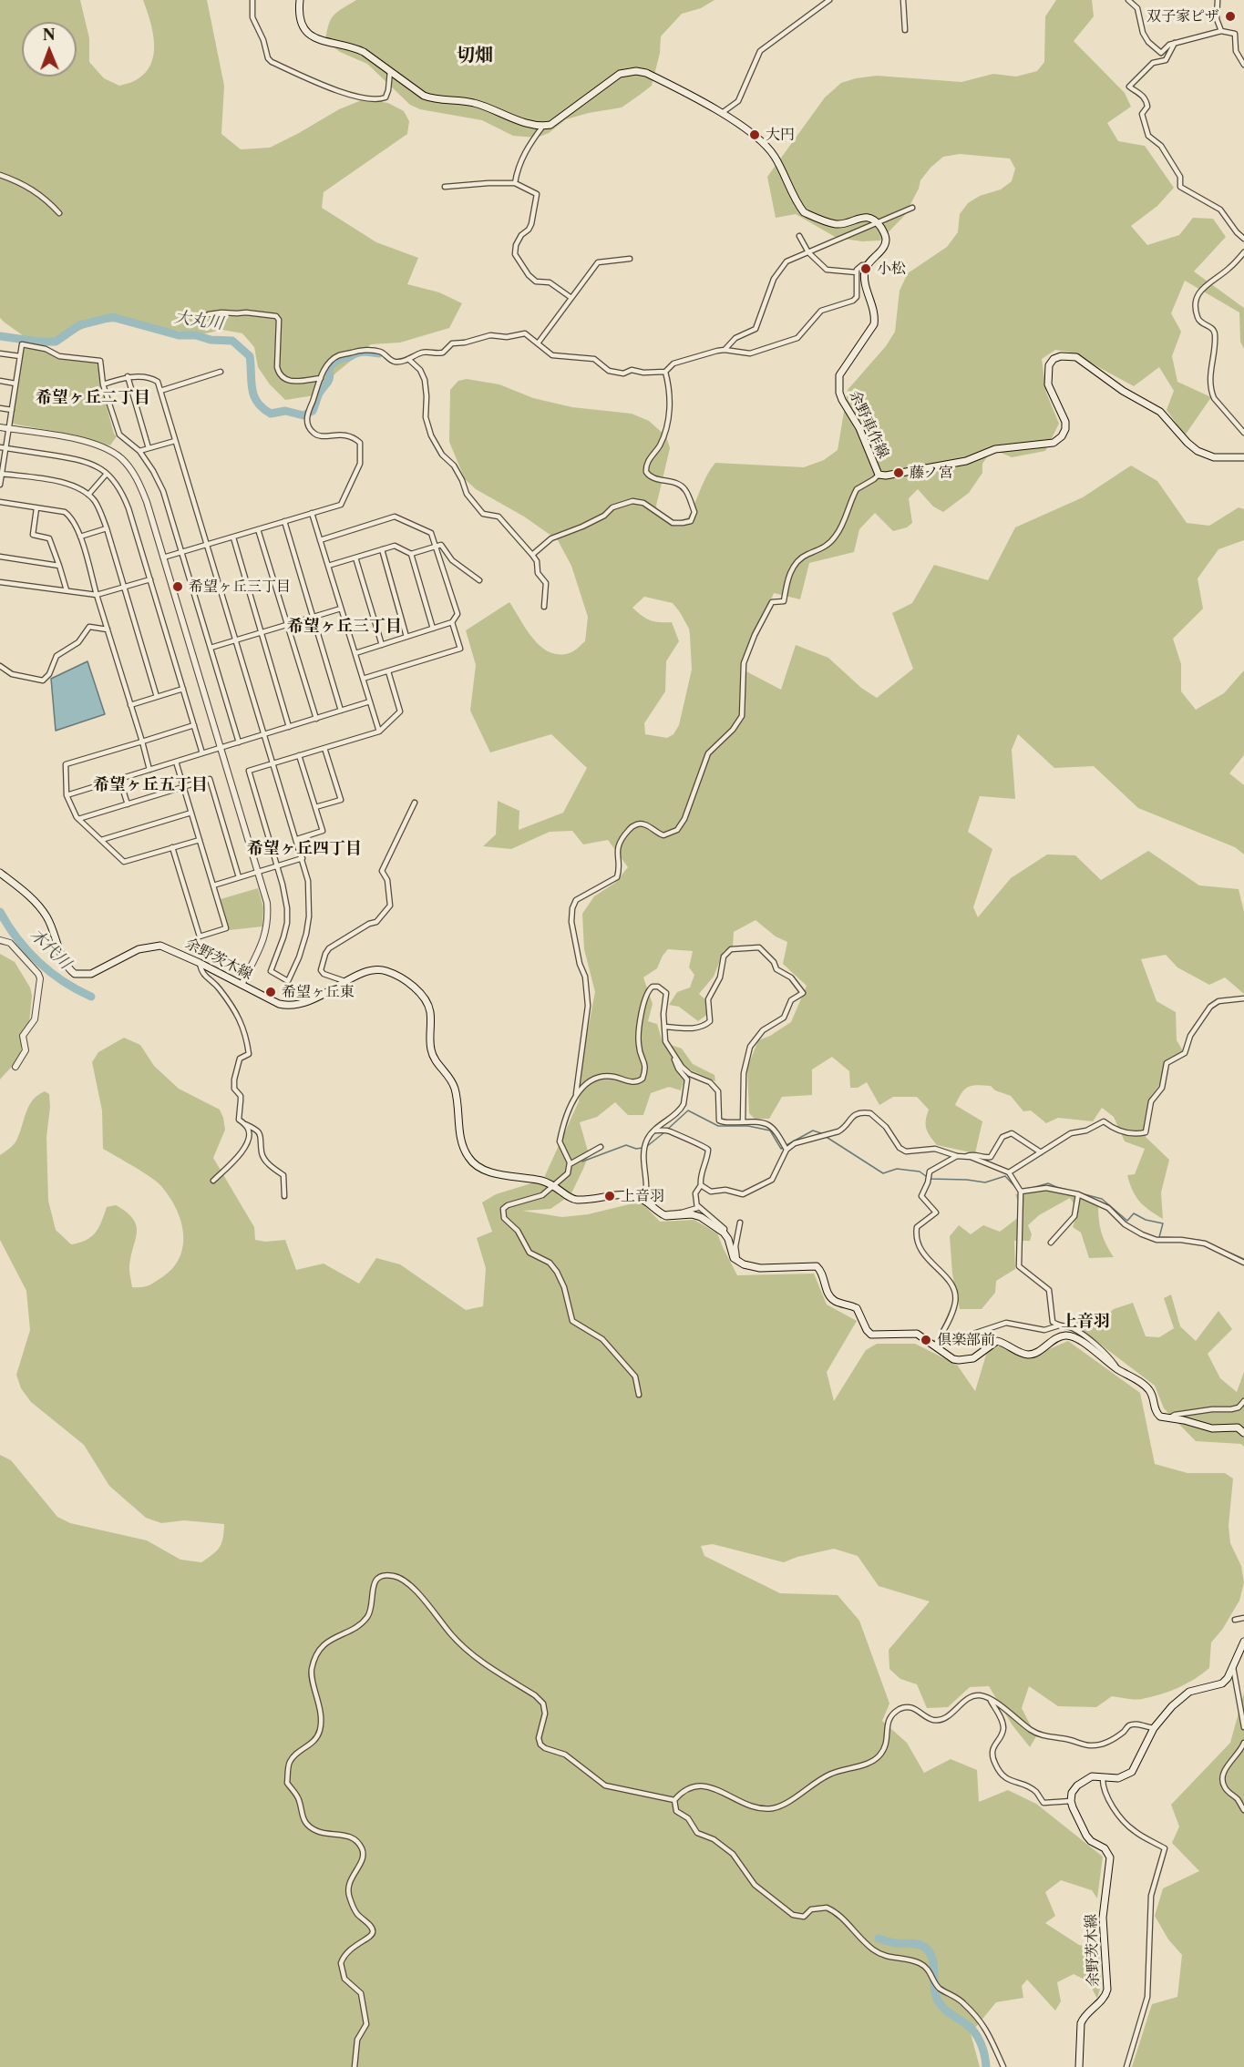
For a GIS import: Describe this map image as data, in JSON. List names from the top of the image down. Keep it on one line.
{"streets":{"main road":["余野車作線","余野茨木線"]},"districts":["切畑","希望ヶ丘二丁目","希望ヶ丘三丁目","希望ヶ丘五丁目","希望ヶ丘四丁目","上音羽"],"water":["大丸川","木代川"],"places":["双子家ピザ","大円","小松","藤ノ宮","希望ヶ丘三丁目","希望ヶ丘東","上音羽","倶楽部前"],"north":"top"}
